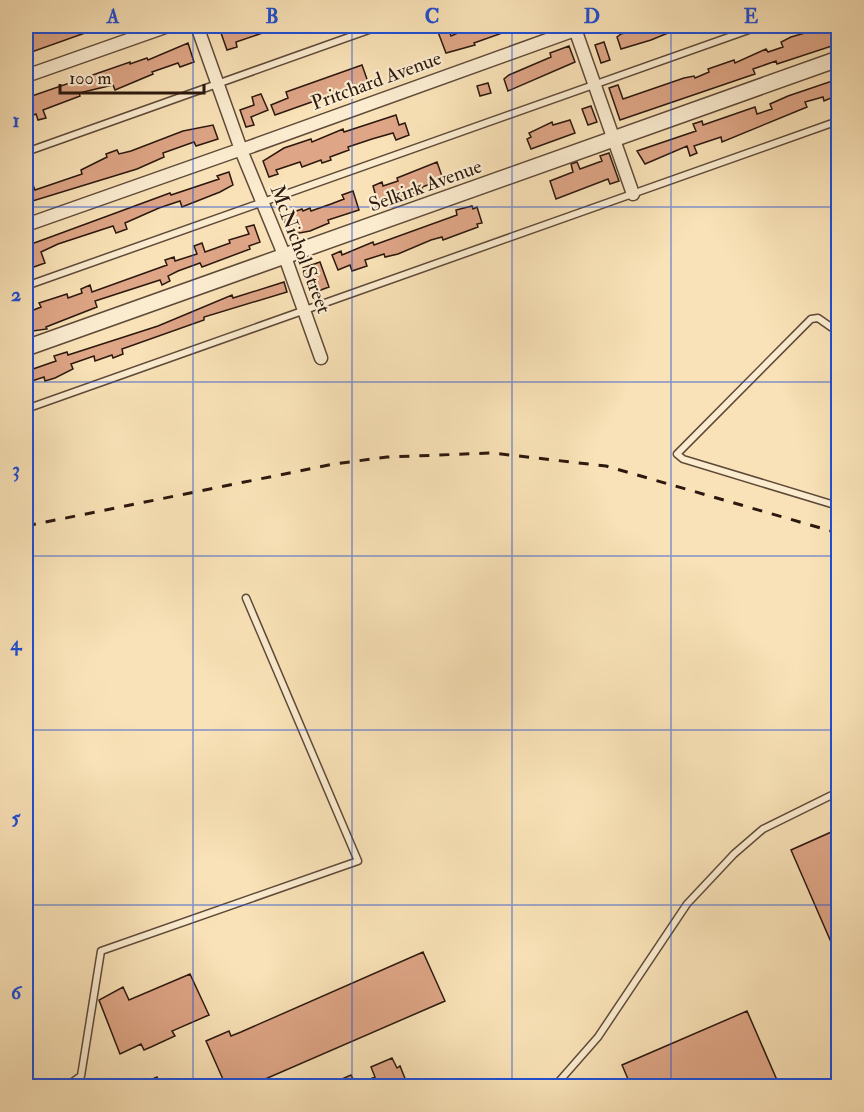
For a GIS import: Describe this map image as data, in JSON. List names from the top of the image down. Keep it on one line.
{"streets":{"street":["Pritchard Avenue","Selkirk Avenue","McNichol Street"]},"crossings":[["Pritchard Avenue","McNichol Street"],["Selkirk Avenue","McNichol Street"]],"scale_bar":"100 m","grid":{"columns":["A","B","C","D","E"],"rows":["1","2","3","4","5","6"]}}
